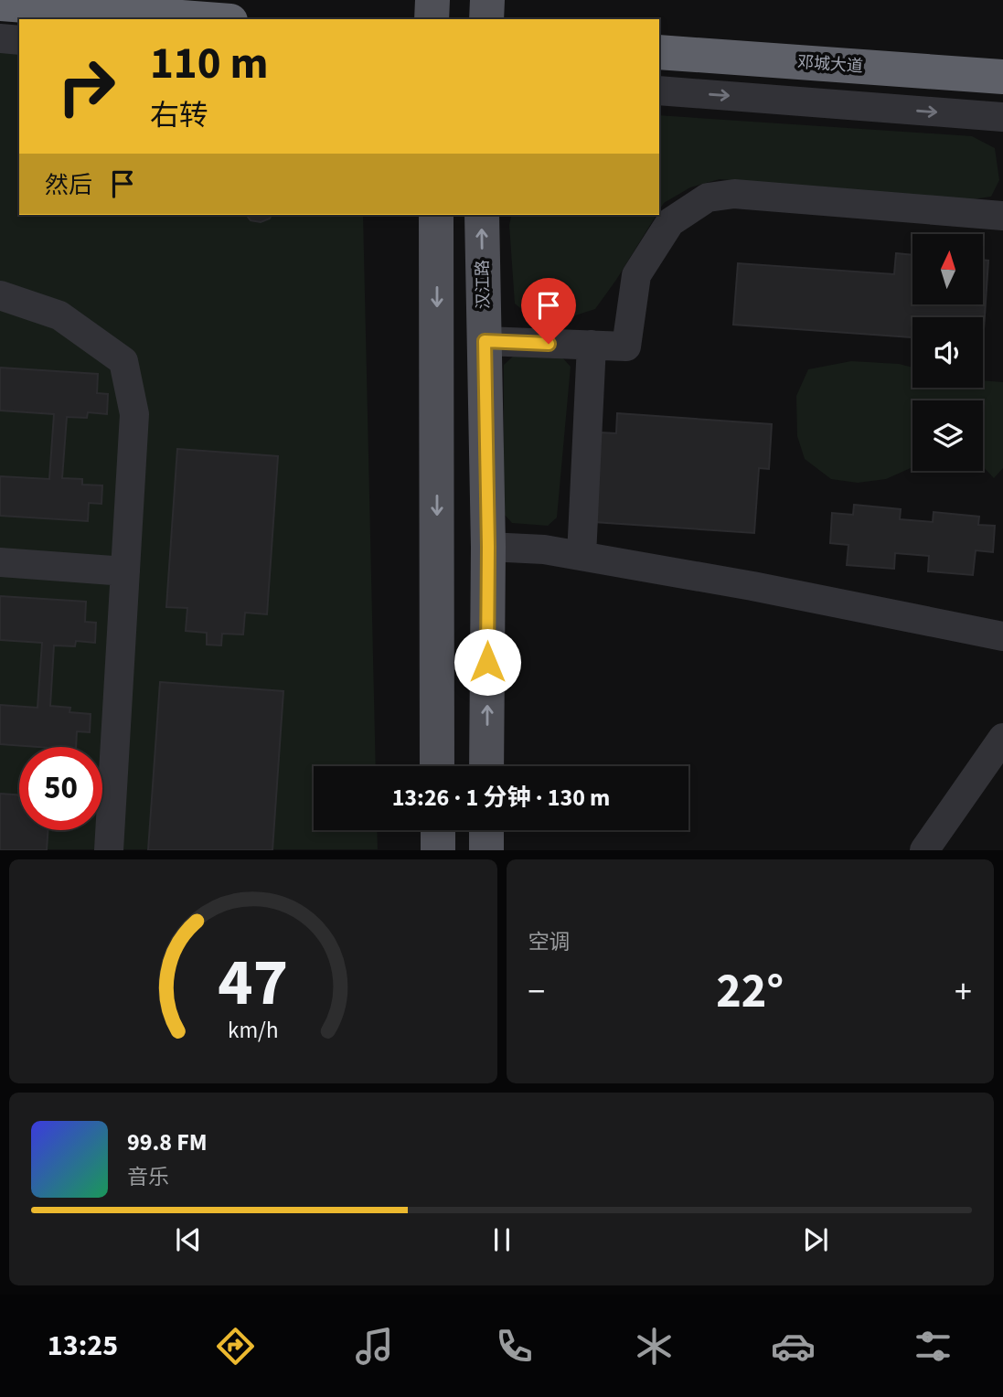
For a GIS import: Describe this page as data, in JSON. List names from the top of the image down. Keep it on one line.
{"streets":{"highway":["邓城大道"],"main road":["汉江路"]},"north":"top","page":{"turn":["110 m","右转"],"then":"然后","limit":"50","trip":"13:26 · 1 分钟 · 130 m","tile":"空调","heat":["−","22°","+"],"song":["99.8 FM","音乐"],"tabs":"13:25","gauge":["47","km/h"]}}
